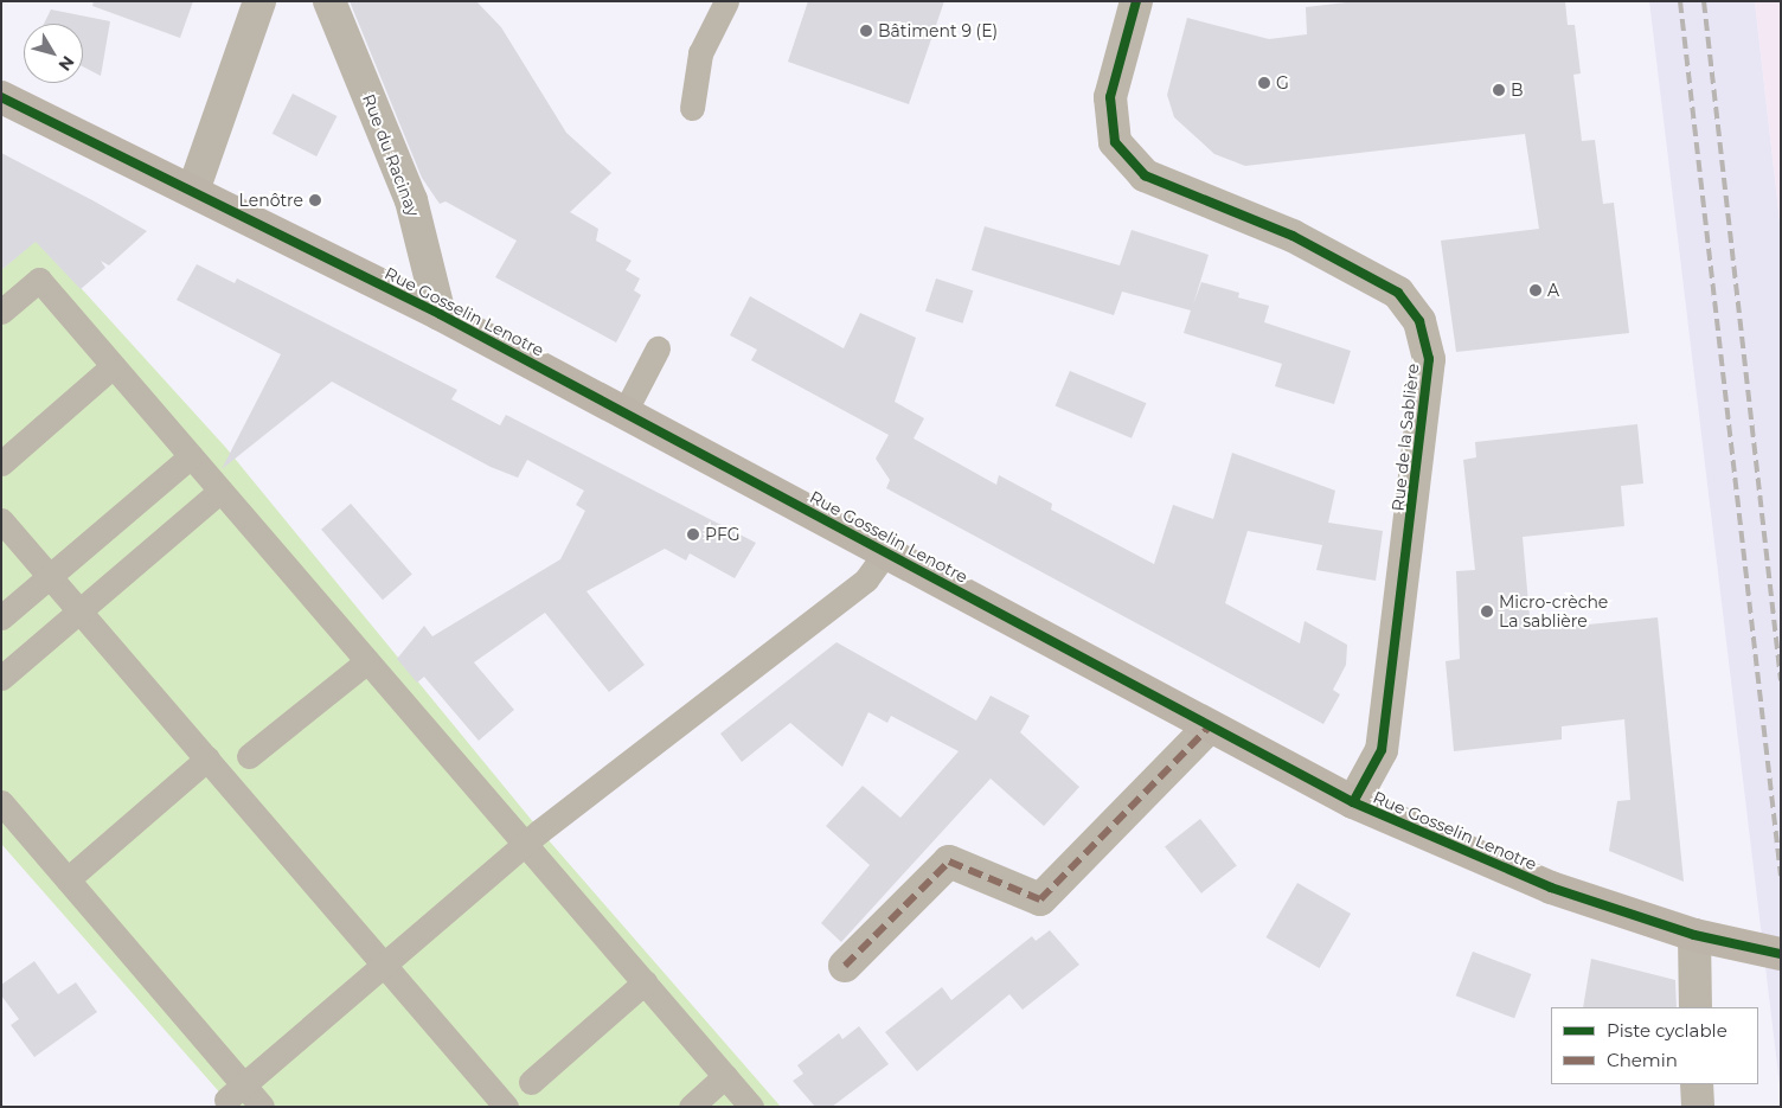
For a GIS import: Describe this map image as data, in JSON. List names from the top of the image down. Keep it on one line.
{"streets":{"main road":["Rue Gosselin Lenotre"],"street":["Rue du Racinay","Rue de la Sablière"]},"crossings":[["Rue du Racinay","Rue Gosselin Lenotre"],["Rue Gosselin Lenotre","Rue de la Sablière"]],"places":["Bâtiment 9 (E)","G","B","Lenôtre","A","PFG","Micro-crèche La sablière"],"legend":["Piste cyclable","Chemin"],"north":"bottom right"}
